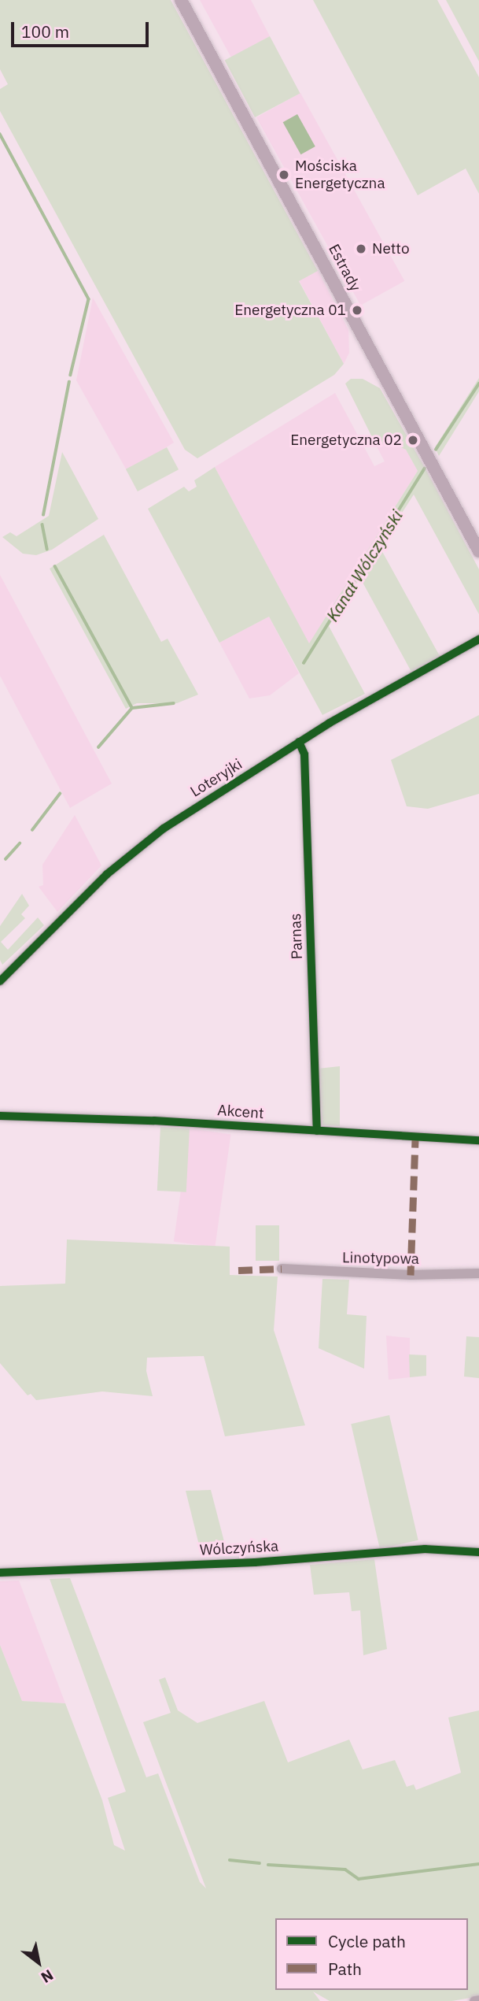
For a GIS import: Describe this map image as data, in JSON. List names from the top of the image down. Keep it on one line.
{"streets":{"main road":["Estrady"],"street":["Loteryjki","Parnas","Akcent","Linotypowa","Wólczyńska"]},"crossings":[["Loteryjki","Parnas"],["Parnas","Akcent"]],"water":["Kanał Wólczyński"],"places":["Mościska Energetyczna","Netto","Energetyczna 01","Energetyczna 02"],"legend":["Cycle path","Path"],"scale_bar":"100 m","north":"bottom right"}
